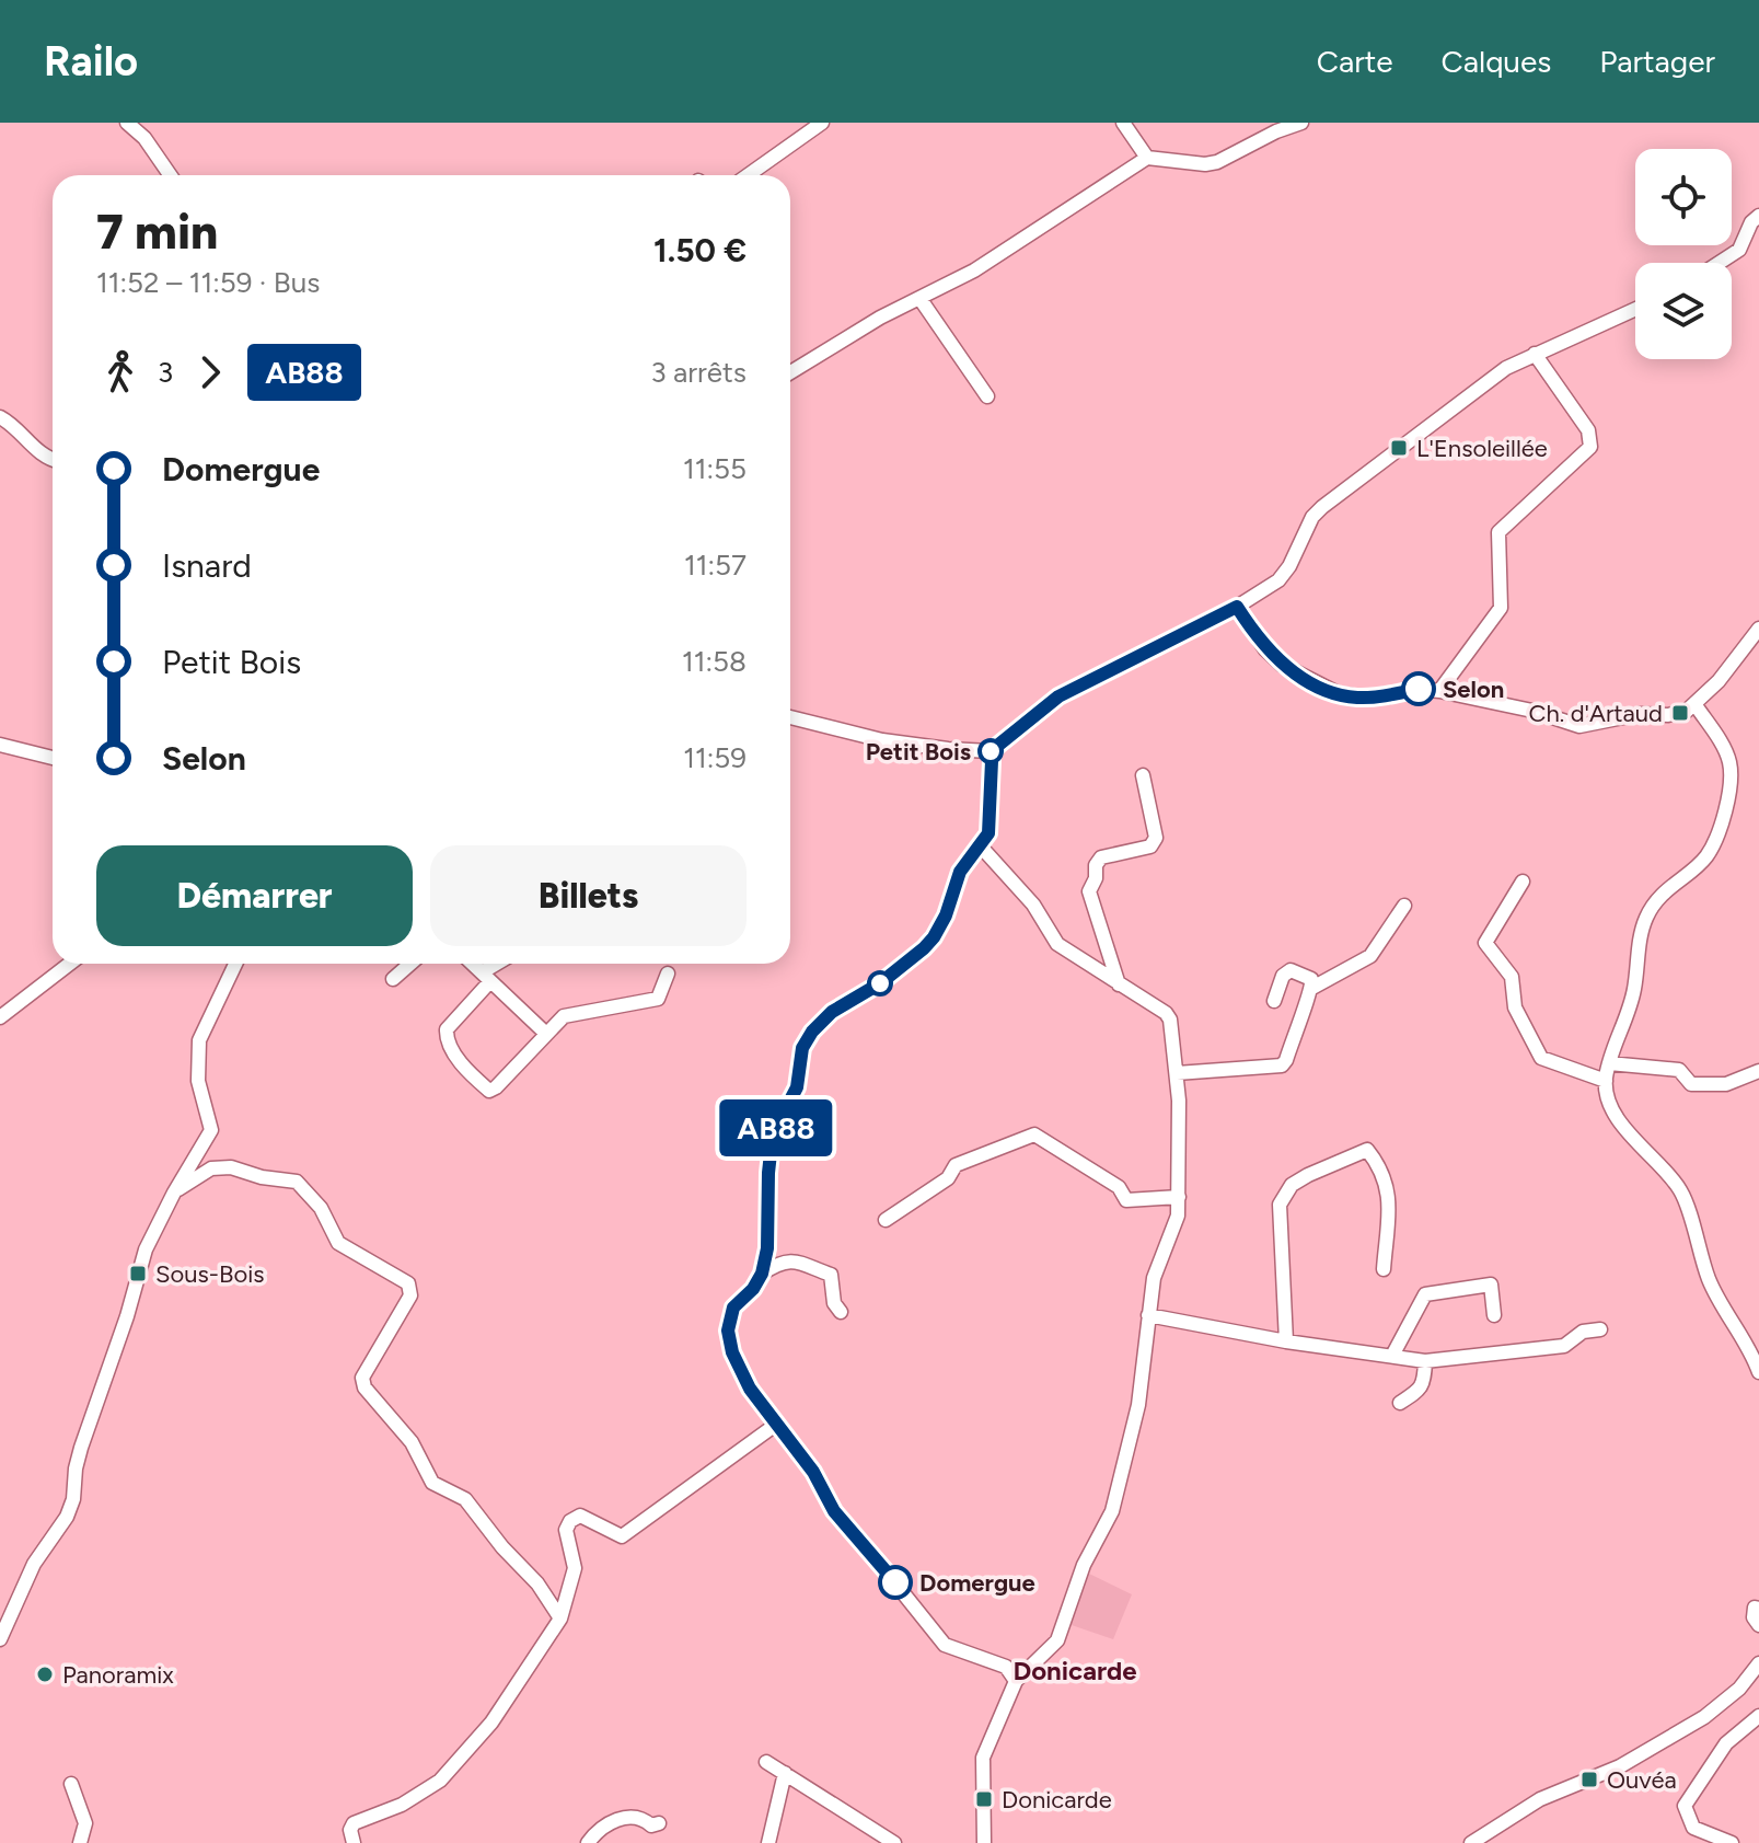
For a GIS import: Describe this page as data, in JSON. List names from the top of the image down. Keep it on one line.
{"districts":["Donicarde"],"places":{"transit":["L'Ensoleillée","Ch. d'Artaud","Sous-Bois","Ouvéa","Donicarde"],"other":["Selon","Petit Bois","Domergue","Panoramix"]},"lines":["bus line AB88"],"page":{"header":"Railo","nav":["Carte","Calques","Partager"],"on_map":"AB88","heading":["7 min","11:52 – 11:59 · Bus","1.50 €"],"legs":["3","AB88","3 arrêts"],"list":[{"name":"Domergue","value":"11:55"},{"name":"Isnard","value":"11:57"},{"name":"Petit Bois","value":"11:58"},{"name":"Selon","value":"11:59"}],"buttons":["Démarrer","Billets"]}}
